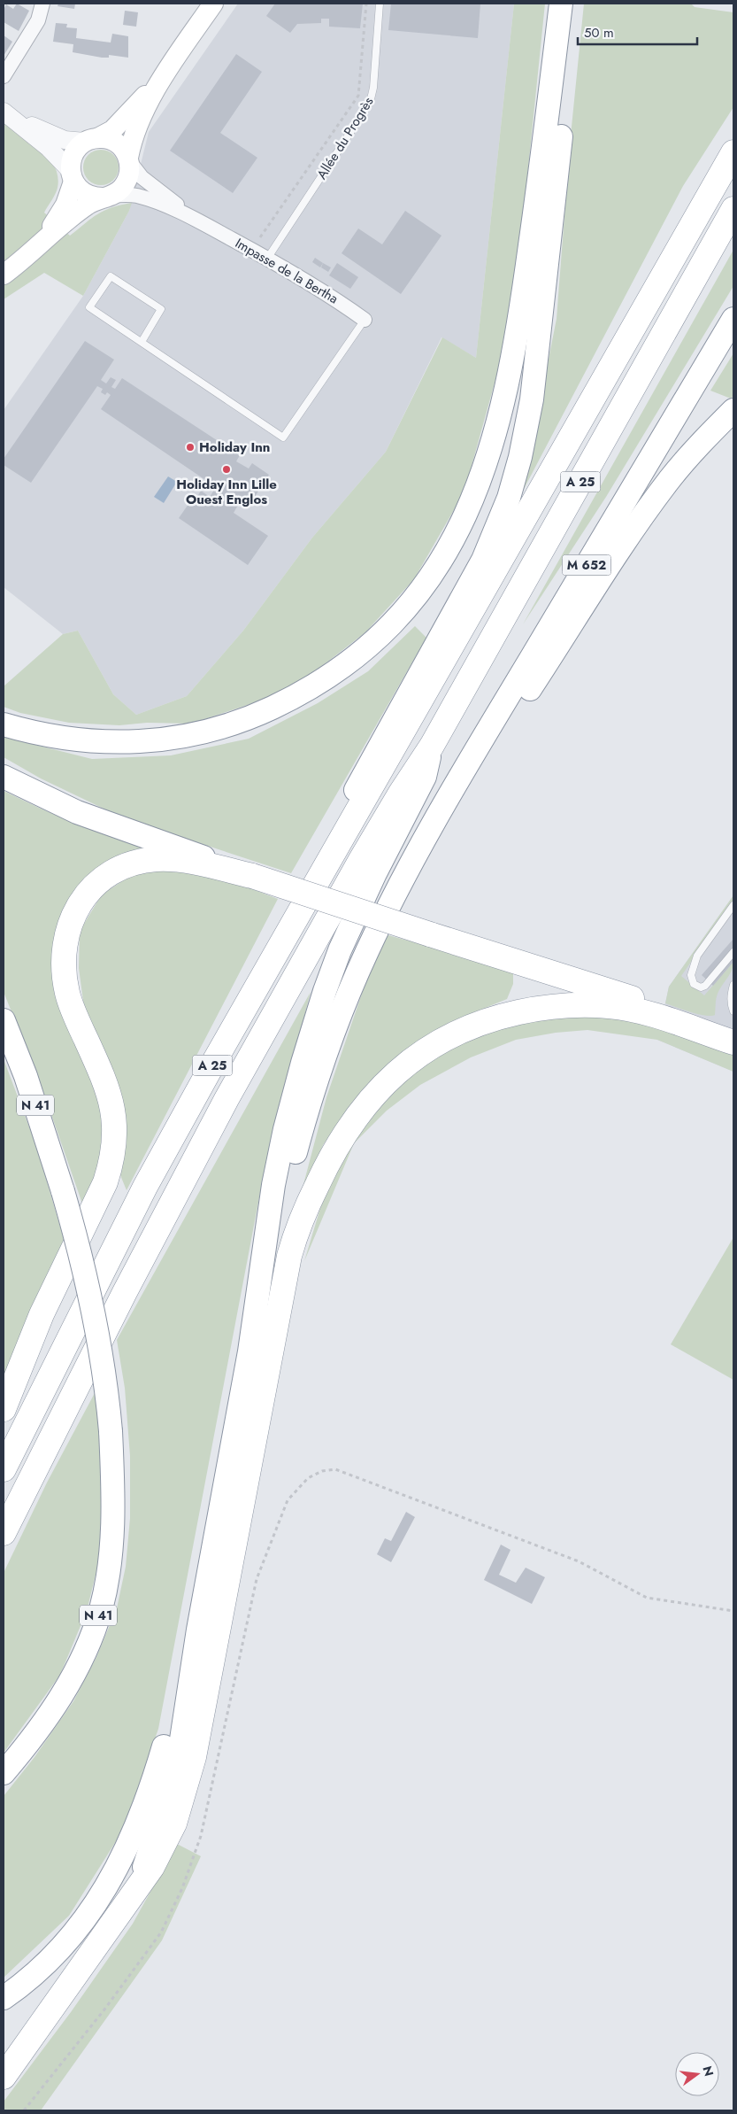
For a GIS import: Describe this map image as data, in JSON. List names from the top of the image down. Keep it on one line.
{"streets":{"highway":["A 25","M 652","N 41"],"street":["Impasse de la Bertha"],"lane":["Allée du Progrès"]},"crossings":[["Allée du Progrès","Impasse de la Bertha"]],"places":["Holiday Inn","Holiday Inn Lille Ouest Englos"],"scale_bar":"50 m","north":"right"}
